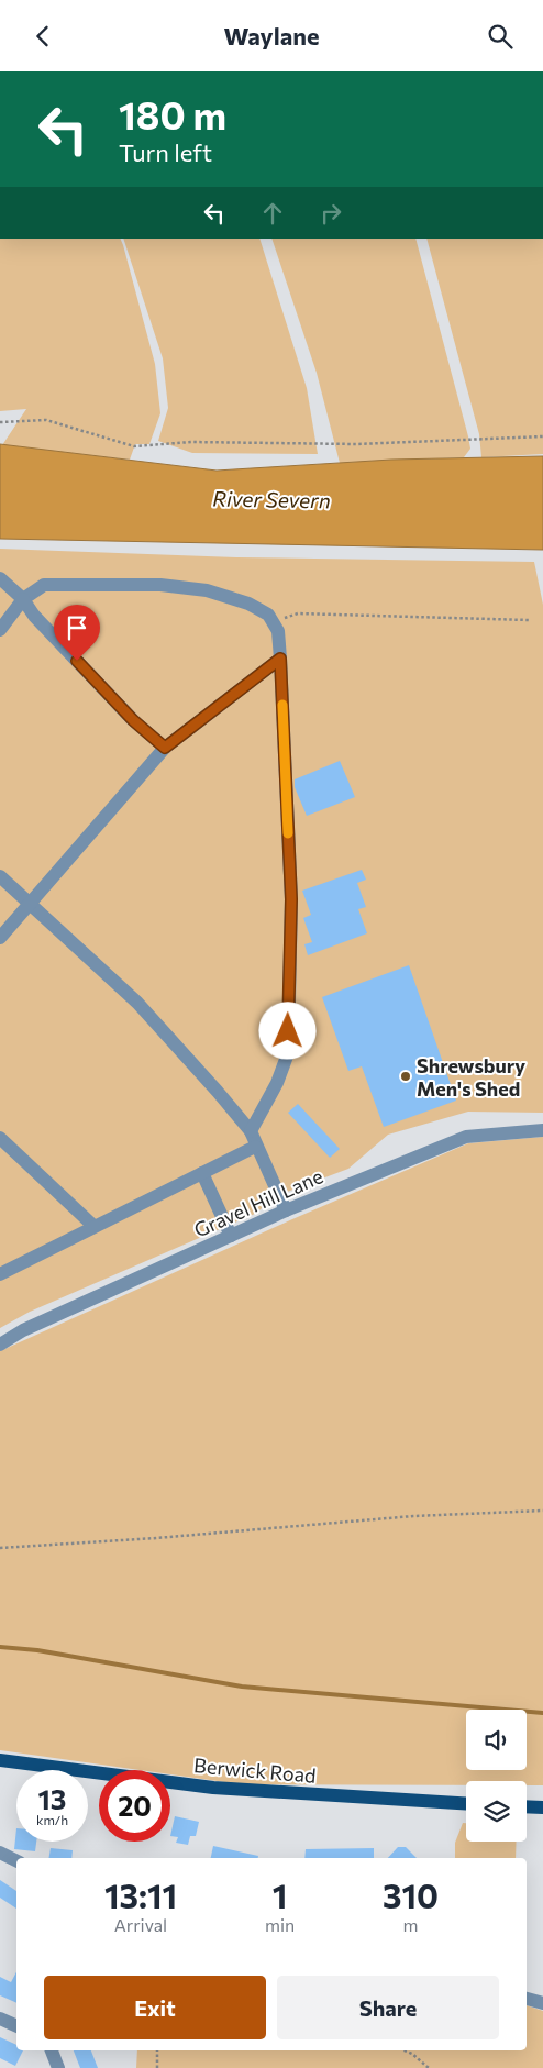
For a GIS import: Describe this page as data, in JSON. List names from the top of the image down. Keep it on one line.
{"streets":{"main road":["Berwick Road"],"street":["Gravel Hill Lane"]},"water":["River Severn"],"places":["Shrewsbury Men's Shed"],"page":{"header":"Waylane","turn":["180 m","Turn left"],"speed":"13 km/h","limit":"20","eta":["13:11","Arrival","1","min","310","m"],"buttons":["Exit","Share"]}}
